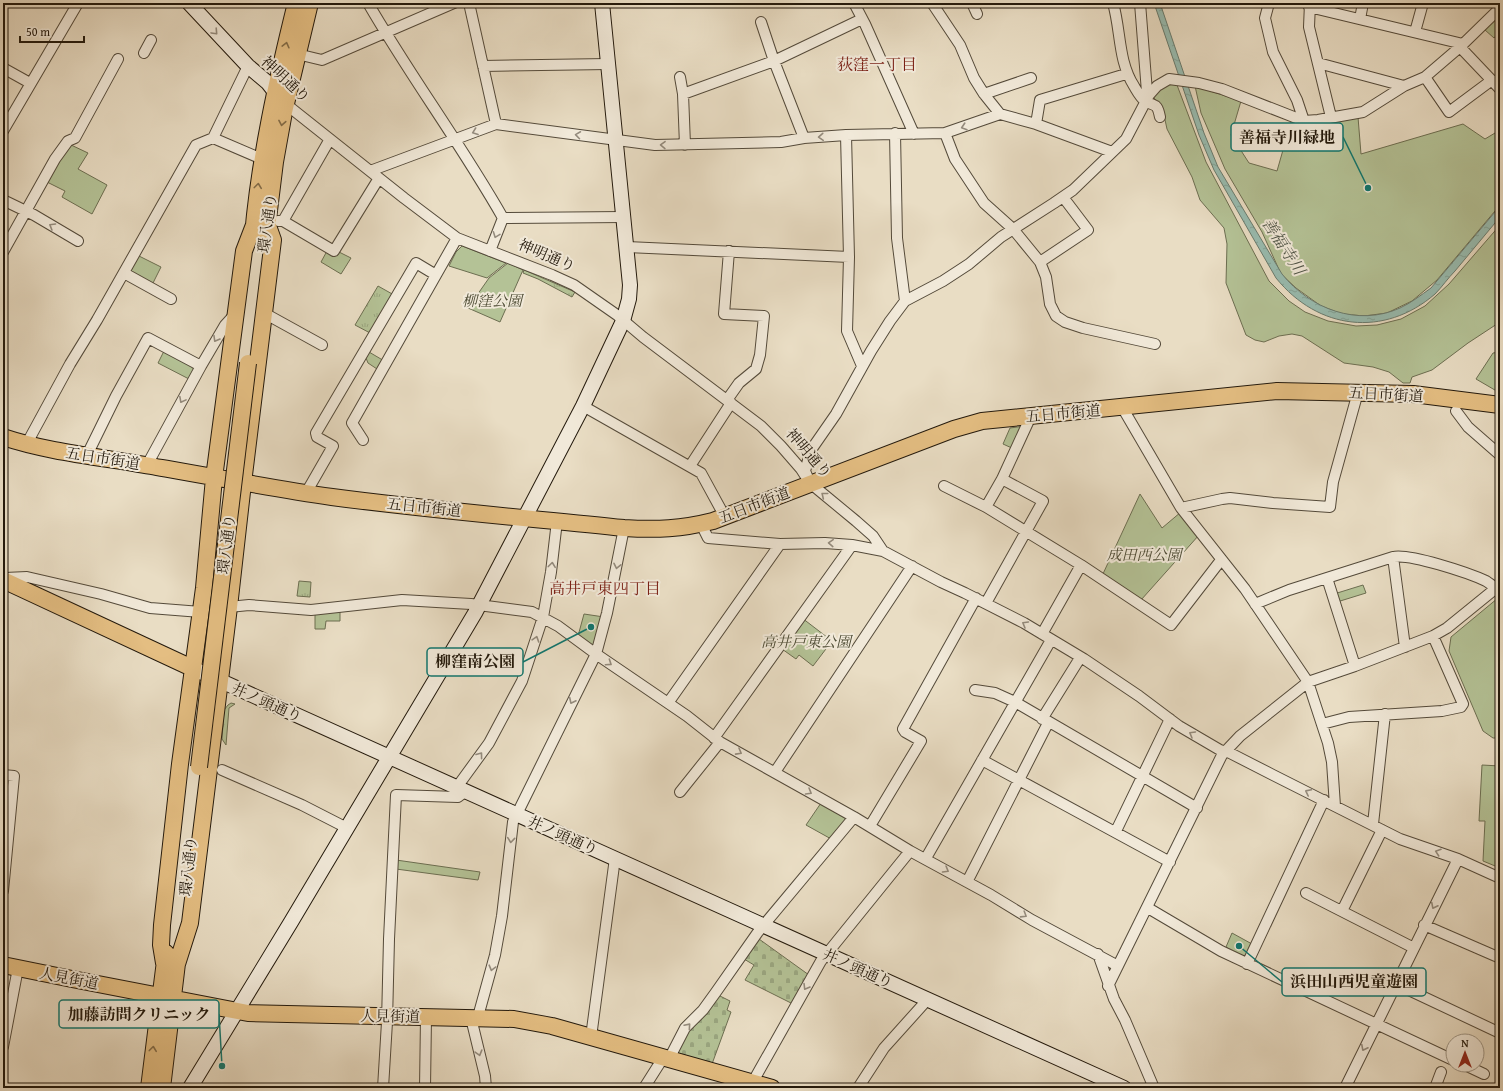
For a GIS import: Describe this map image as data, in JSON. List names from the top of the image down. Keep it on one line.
{"streets":{"main road":["環八通り","五日市街道","井ノ頭通り","人見街道"],"street":["神明通り"]},"crossings":[["神明通り","環八通り"],["神明通り","五日市街道"],["環八通り","人見街道"]],"districts":["荻窪一丁目","高井戸東四丁目"],"water":["善福寺川"],"parks":["柳窪公園","成田西公園","高井戸東公園"],"places":["善福寺川緑地","柳窪南公園","浜田山西児童遊園","加藤訪問クリニック"],"scale_bar":"50 m","north":"top"}
